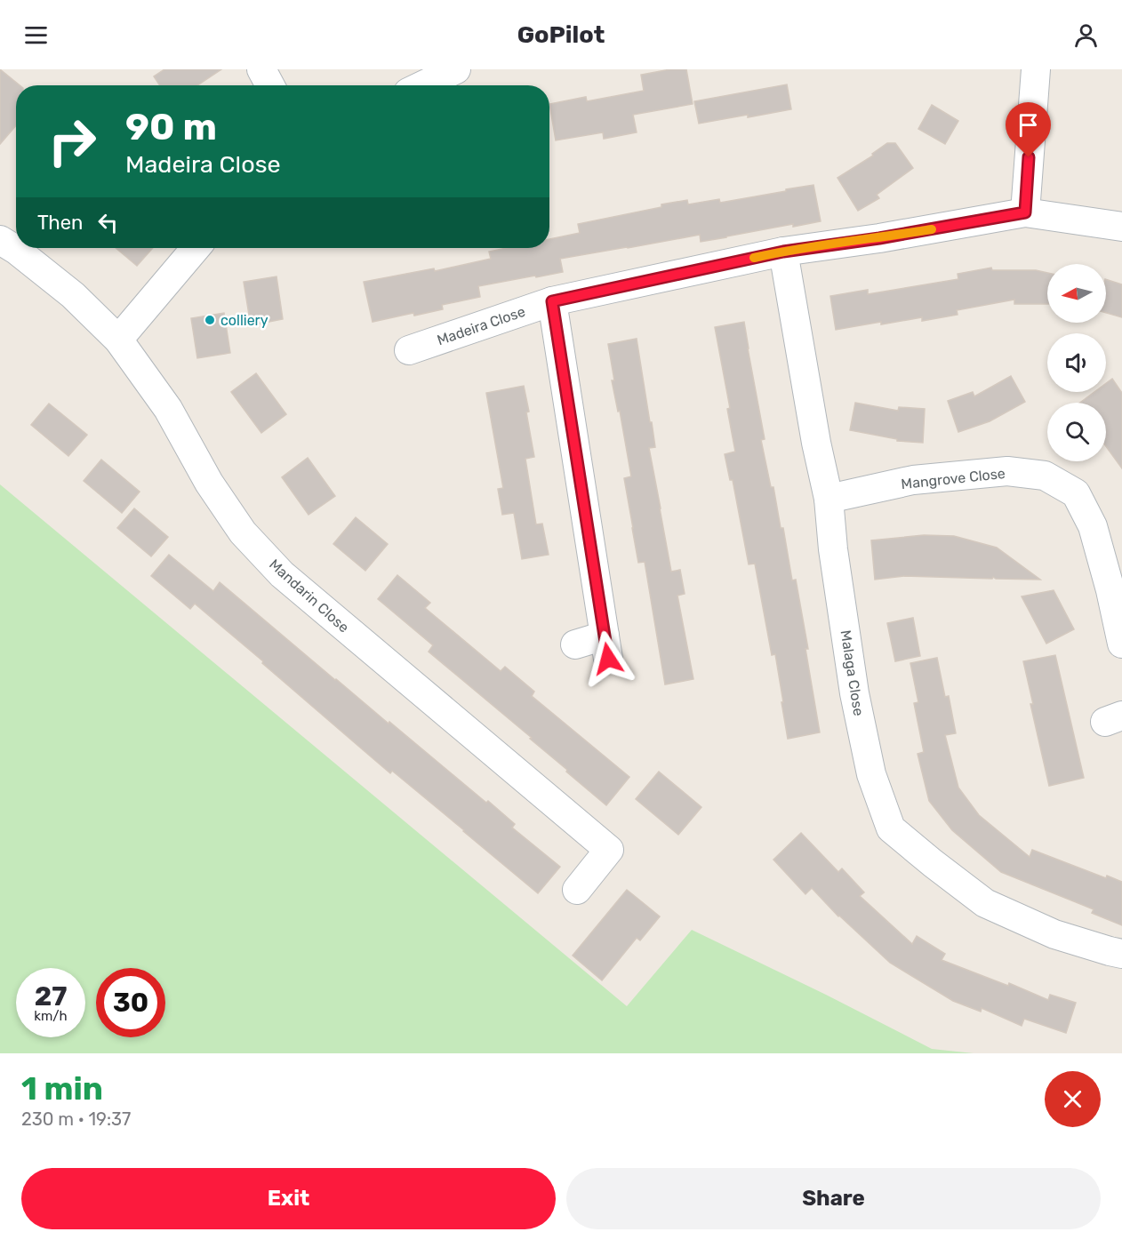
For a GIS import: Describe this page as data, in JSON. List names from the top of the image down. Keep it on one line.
{"streets":{"street":["Madeira Close","Mangrove Close","Mandarin Close","Malaga Close"]},"crossings":[["Madeira Close","Malaga Close"],["Mangrove Close","Malaga Close"]],"places":["colliery"],"north":"left","page":{"header":"GoPilot","turn":["90 m","Madeira Close"],"then":"Then","speed":"27 km/h","limit":"30","heading":["1 min","230 m · 19:37"],"buttons":["Exit","Share"]}}
